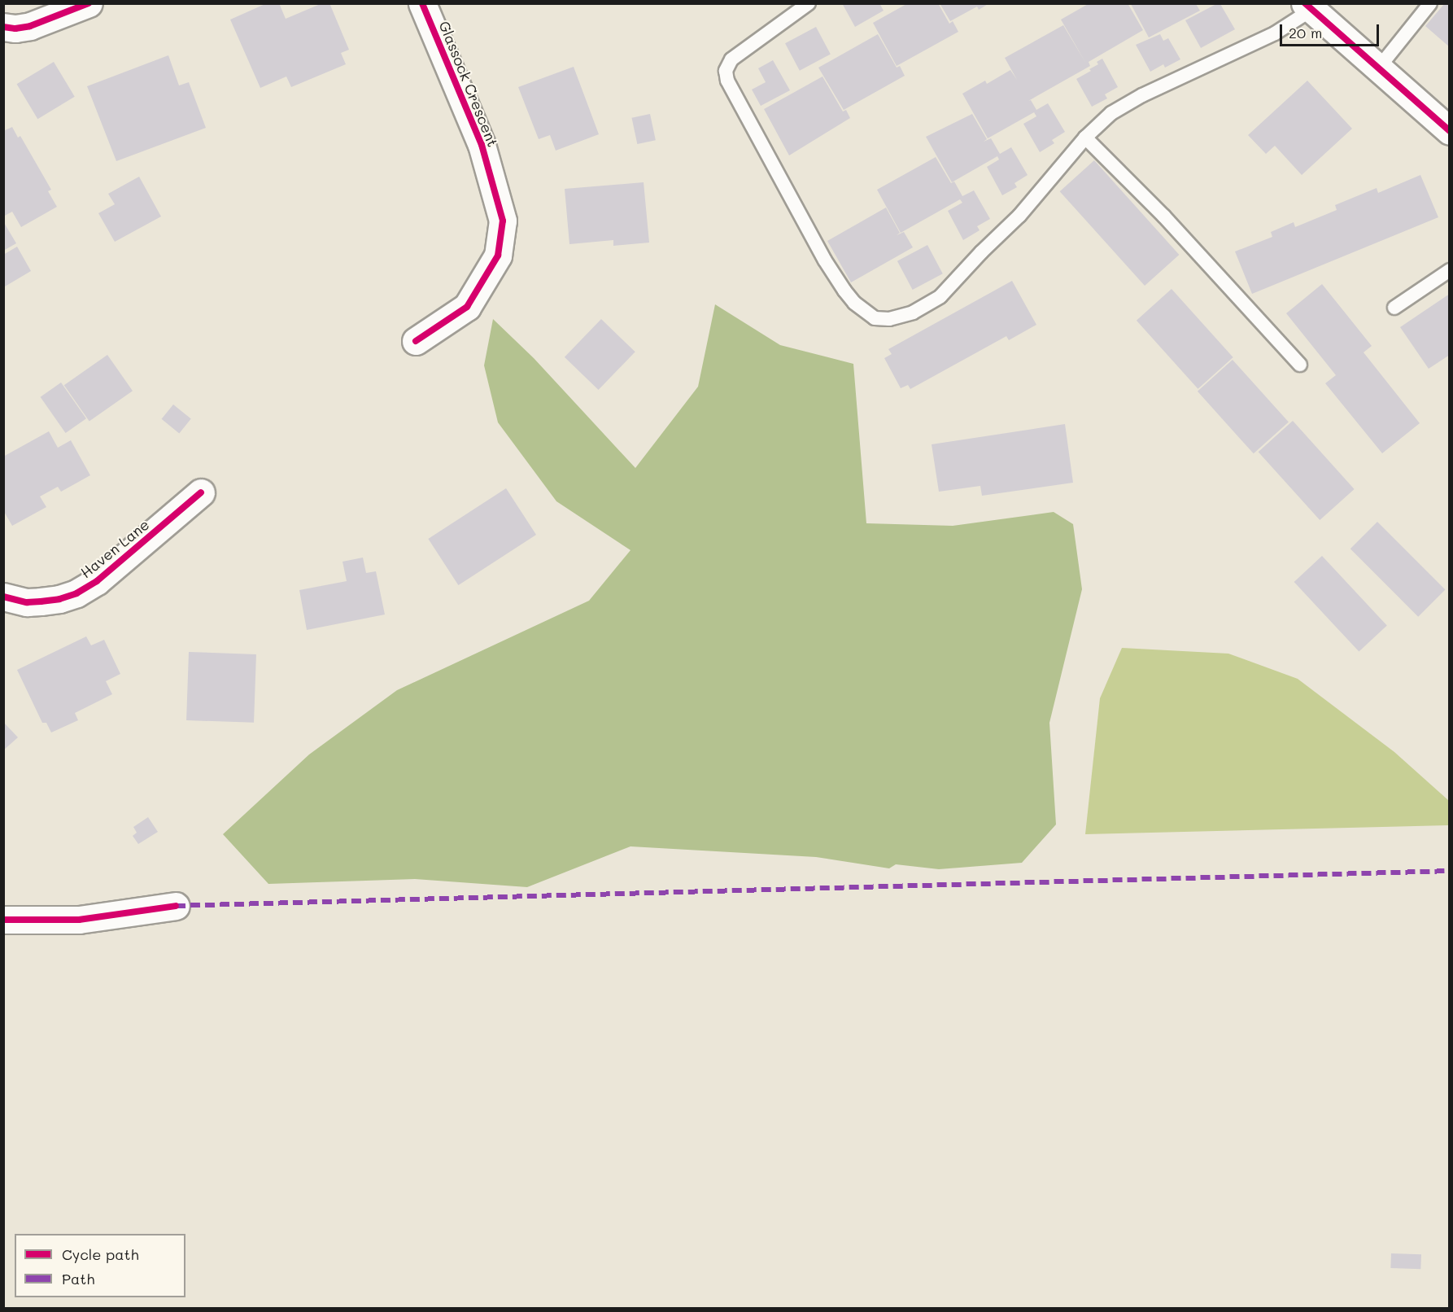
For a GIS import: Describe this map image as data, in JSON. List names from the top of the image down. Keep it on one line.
{"streets":{"street":["Glassock Crescent","Haven Lane"]},"legend":["Cycle path","Path"],"scale_bar":"20 m"}
